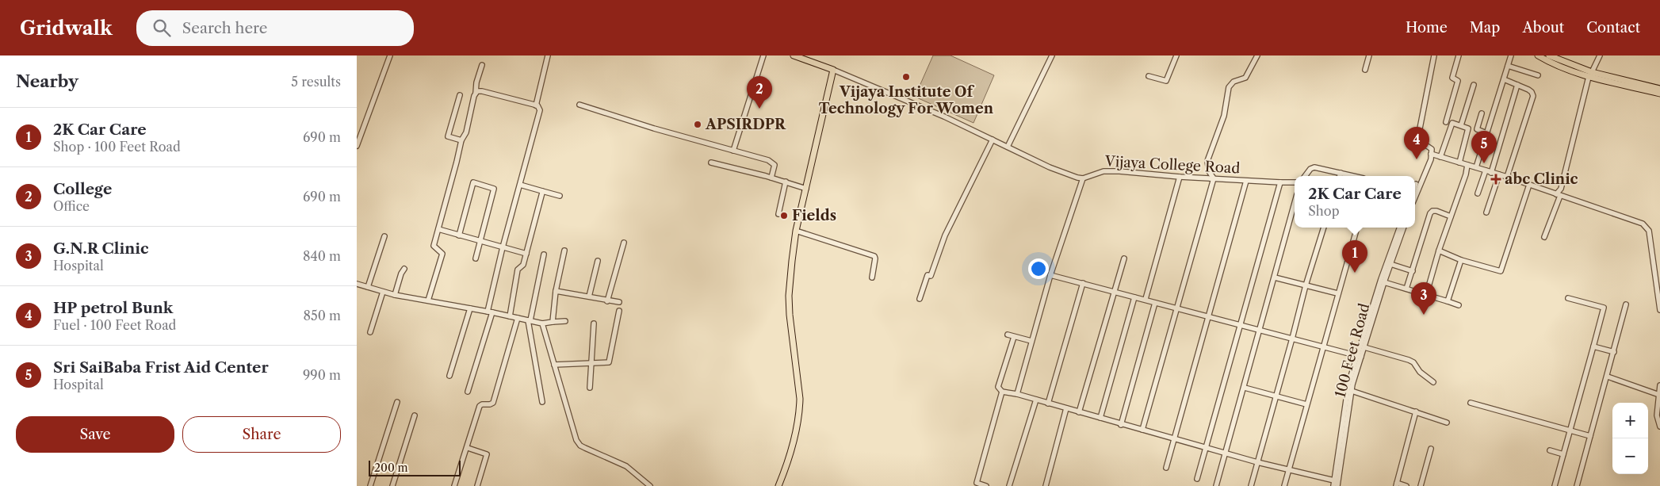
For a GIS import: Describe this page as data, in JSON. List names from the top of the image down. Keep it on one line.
{"streets":{"street":["Vijaya College Road","100 Feet Road"]},"places":{"other":["Vijaya Institute Of Technology For Women","APSIRDPR","Fields"],"health":["abc Clinic"]},"scale_bar":"200 m","page":{"header":"Gridwalk","search":"Search here","nav":["Home","Map","About","Contact"],"heading":["Nearby","5 results"],"pins":["2","4","5","1","3"],"list":[{"mark":"1","name":"2K Car Care","note":"Shop · 100 Feet Road","value":"690 m"},{"mark":"2","name":"College","note":"Office","value":"690 m"},{"mark":"3","name":"G.N.R Clinic","note":"Hospital","value":"840 m"},{"mark":"4","name":"HP petrol Bunk","note":"Fuel · 100 Feet Road","value":"850 m"},{"mark":"5","name":"Sri SaiBaba Frist Aid Center","note":"Hospital","value":"990 m"}],"popup":["2K Car Care","Shop"],"map_buttons":["+","−"],"buttons":["Save","Share"],"scale":"200 m"}}
